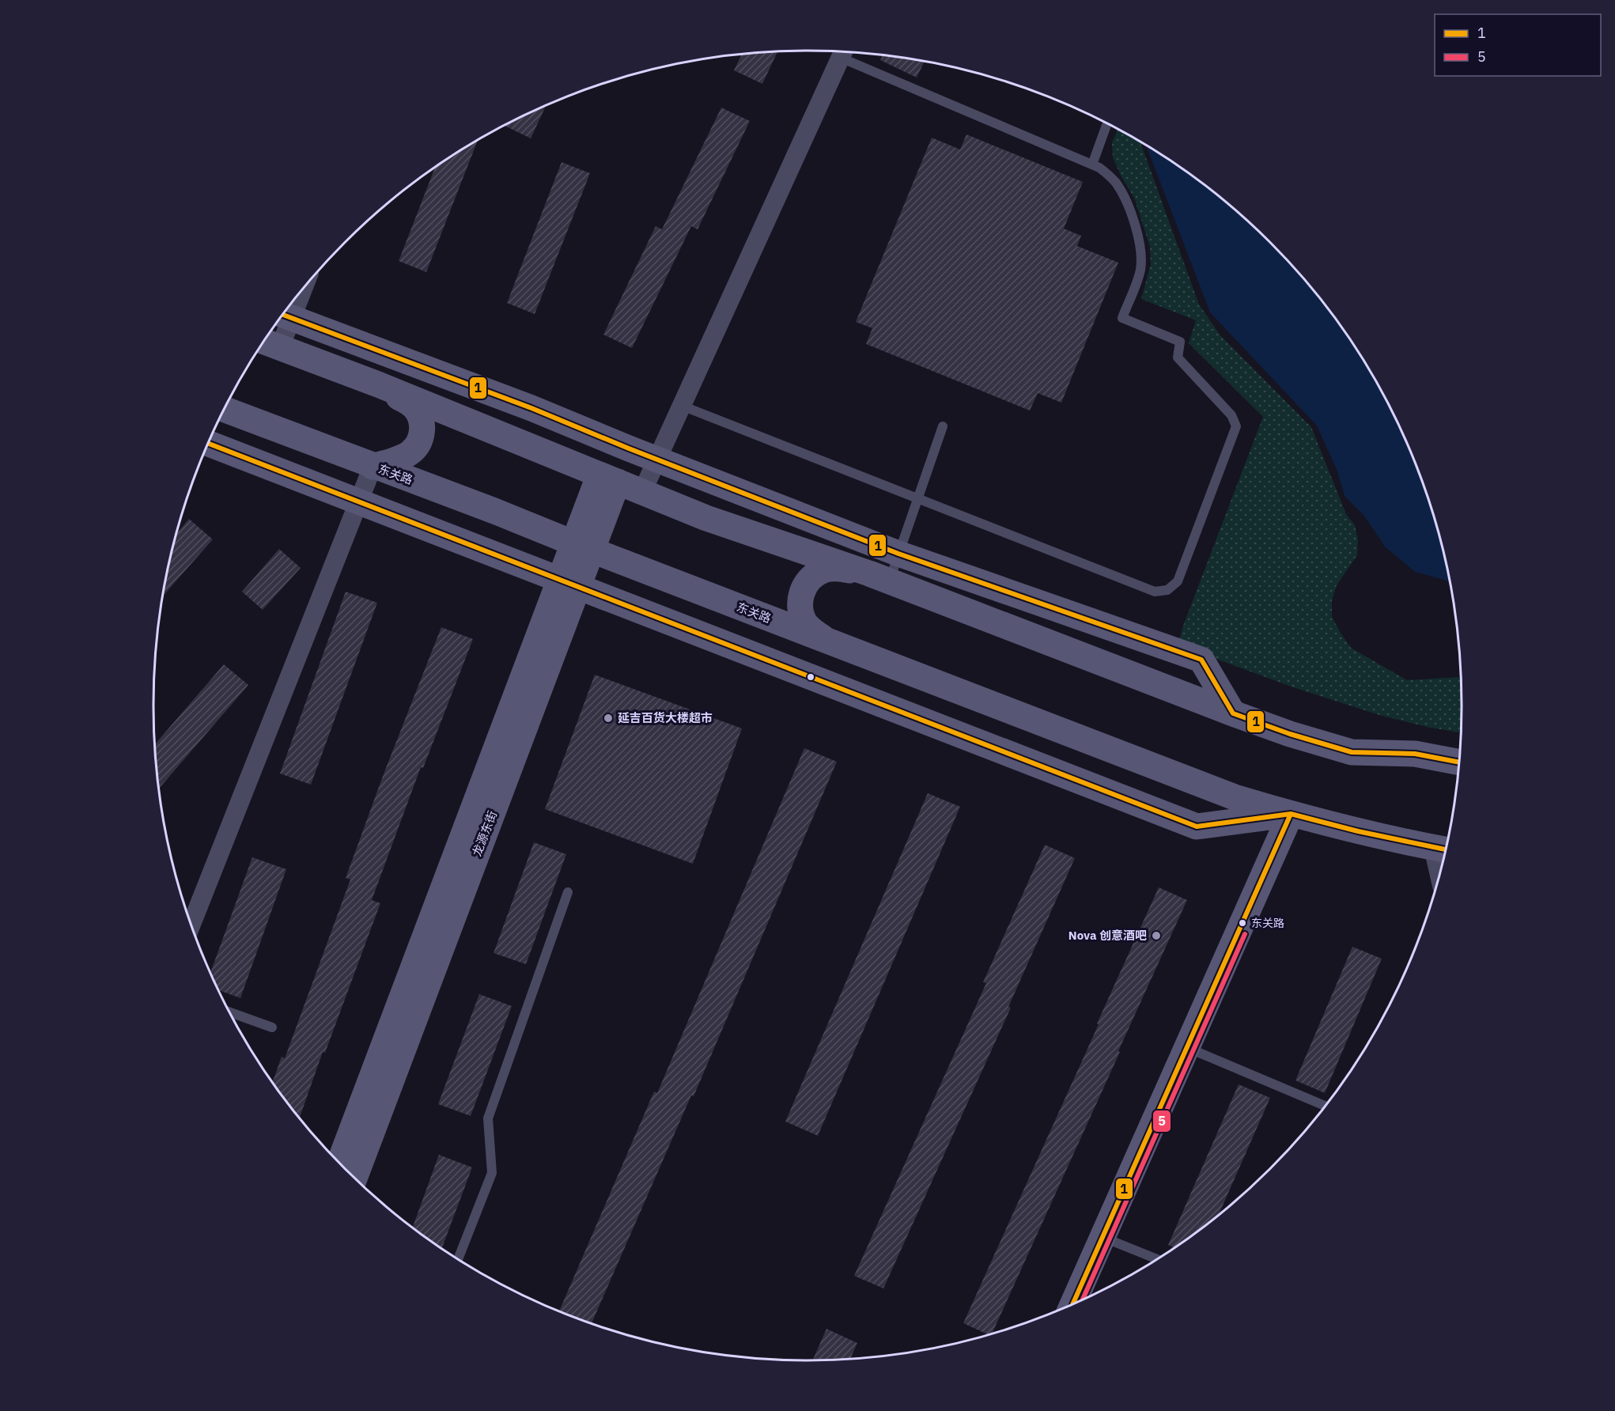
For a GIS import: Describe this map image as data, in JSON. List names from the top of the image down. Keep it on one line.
{"streets":{"main road":["东关路","龙源东街"]},"crossings":[["东关路","龙源东街"]],"places":["延吉百货大楼超市","东关路","Nova 创意酒吧"],"lines":["transit line 1","transit line 5"],"legend":["1","5"]}
